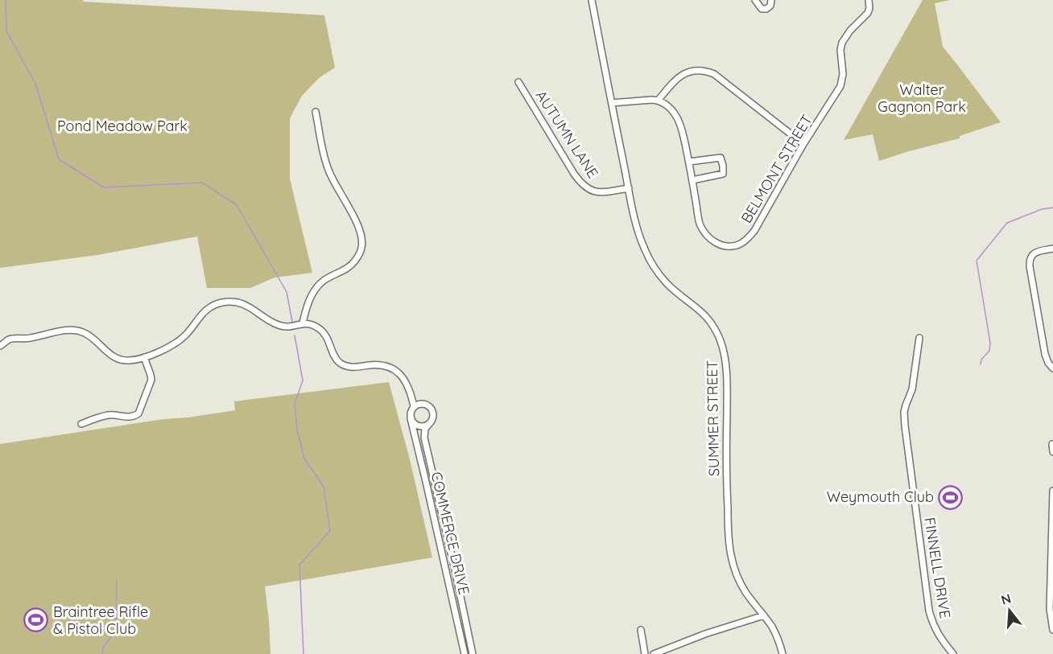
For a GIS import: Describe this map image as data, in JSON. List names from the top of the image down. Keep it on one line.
{"streets":{"street":["AUTUMN LANE","BELMONT STREET","SUMMER STREET","COMMERCE DRIVE","FINNELL DRIVE"]},"crossings":[["AUTUMN LANE","SUMMER STREET"]],"parks":["Walter Gagnon Park","Pond Meadow Park"],"places":{"sports":["Weymouth Club","Braintree Rifle & Pistol Club"]},"north":"top"}
